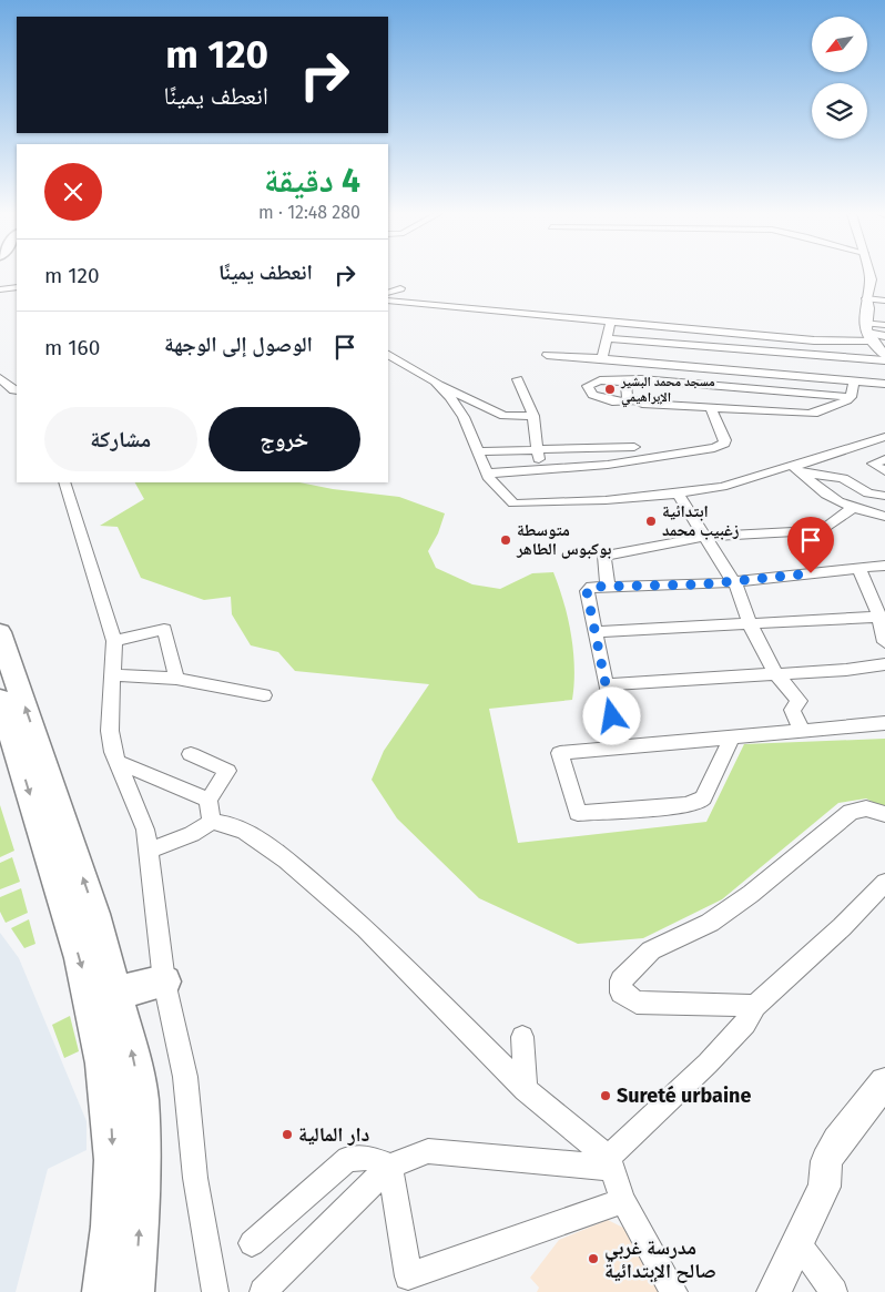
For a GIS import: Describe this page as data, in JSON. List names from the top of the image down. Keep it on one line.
{"places":["مسجد محمد البشير الإبراهيمي","ابتدائية زغبيب محمد","متوسطة بوكبوس الطاهر","Sureté urbaine","دار المالية","مدرسة غربي صالح الإبتدائية"],"north":"bottom left","page":{"turn":["120 m","انعطف يمينًا"],"heading":["4 دقيقة","280 m · 12:48"],"list":[{"name":"انعطف يمينًا","value":"120 m"},{"name":"الوصول إلى الوجهة","value":"160 m"}],"buttons":["خروج","مشاركة"]}}
